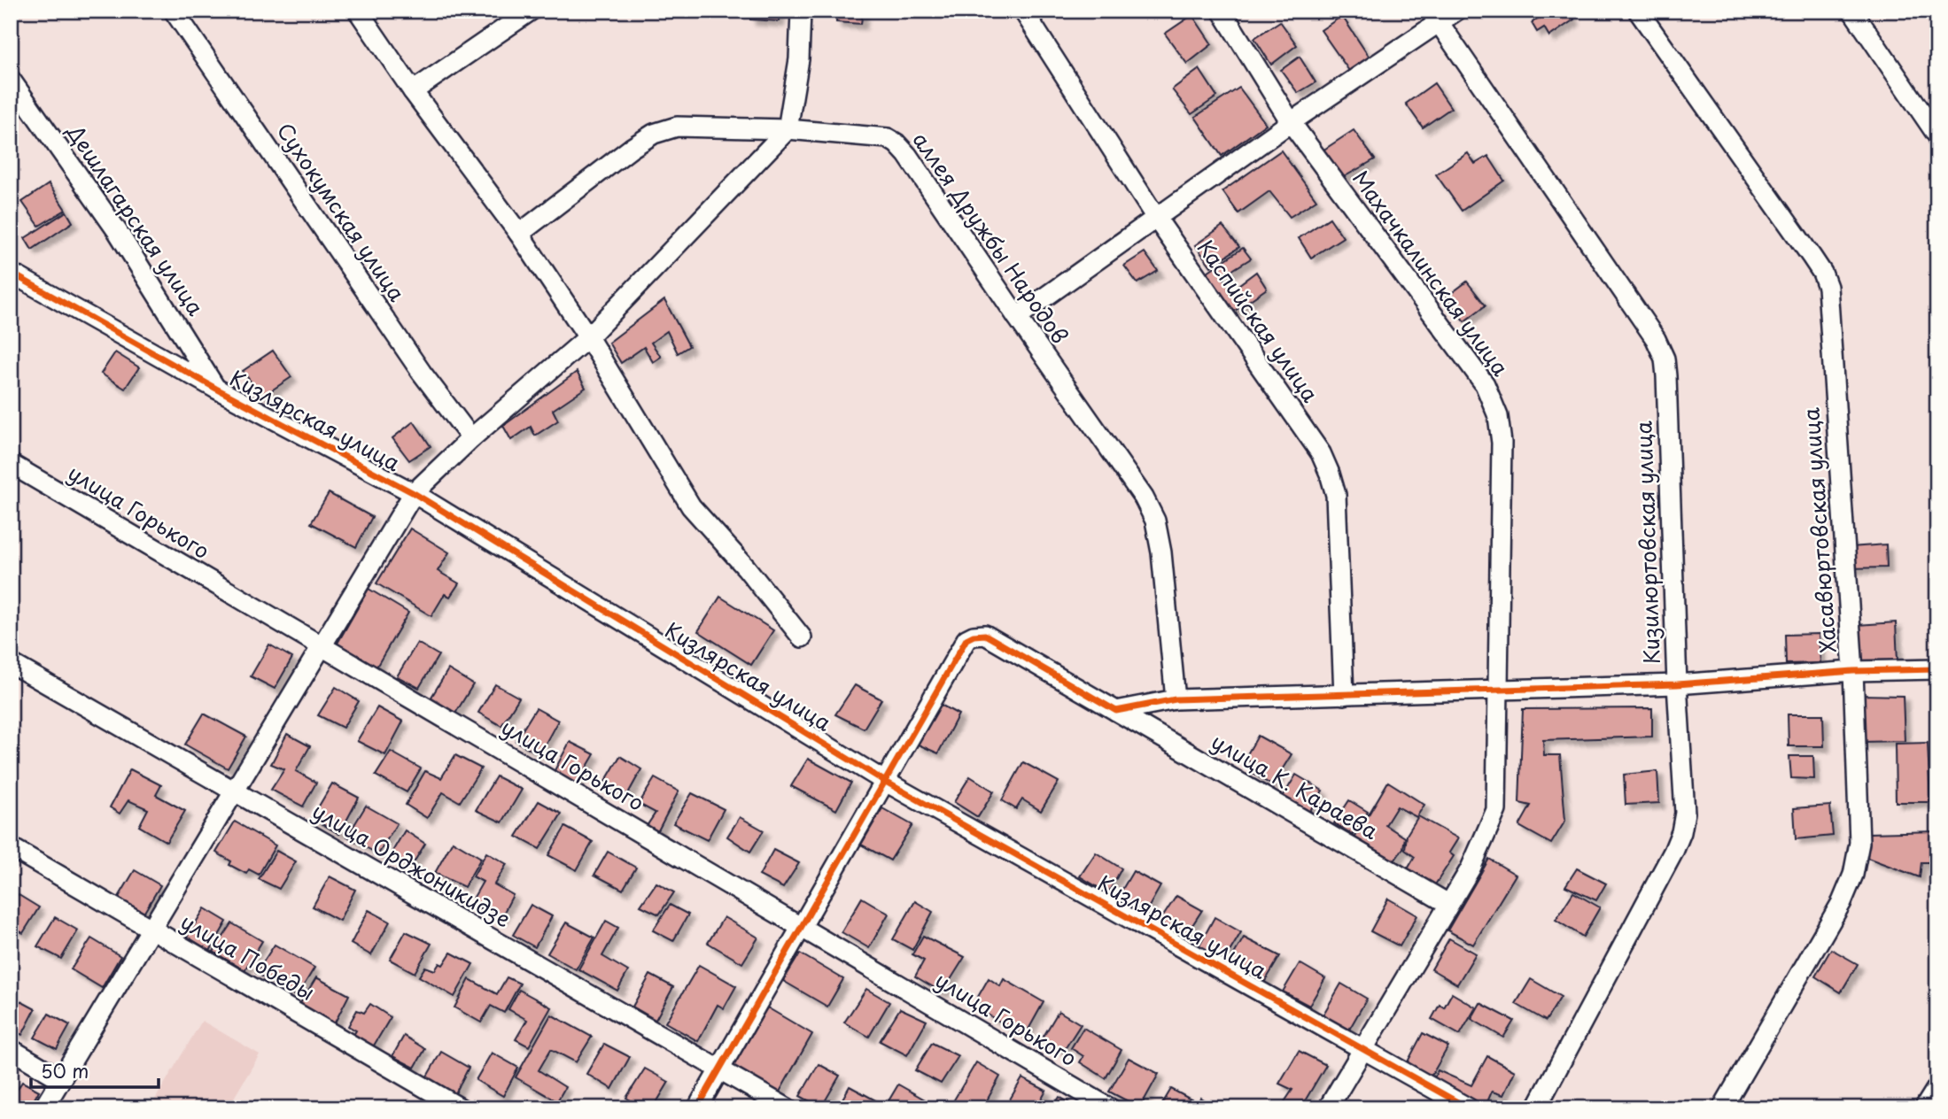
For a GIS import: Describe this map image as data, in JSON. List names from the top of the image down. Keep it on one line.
{"streets":{"street":["Сухокумская улица","Дешлагарская улица","аллея Дружбы Народов","Махачкалинская улица","Каспийская улица","Кизлярская улица","улица Горького","Хасавюртовская улица","Кизилюртовская улица","улица К. Караева","улица Орджоникидзе","улица Победы"]},"crossings":[["Дешлагарская улица","Кизлярская улица"],["Махачкалинская улица","Кизлярская улица"],["Махачкалинская улица","улица К. Караева"],["Кизлярская улица","улица К. Караева"]],"scale_bar":"50 m"}
